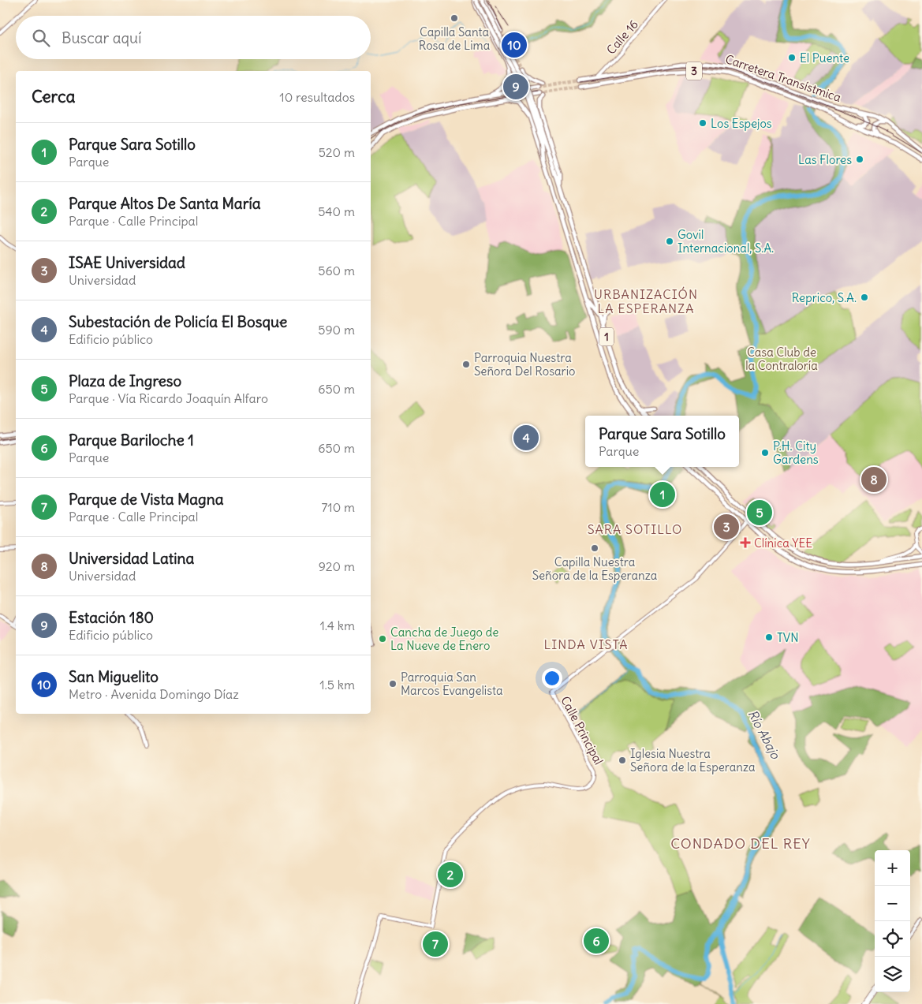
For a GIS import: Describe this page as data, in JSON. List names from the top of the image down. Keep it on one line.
{"streets":{"main road":["3","Carretera Transístmica","1"],"street":["Calle 16","Calle Principal"]},"crossings":[["Calle 16","Carretera Transístmica"]],"districts":["URBANIZACIÓN LA ESPERANZA","SARA SOTILLO","LINDA VISTA","CONDADO DEL REY"],"water":["Río Abajo"],"parks":["Casa Club de la Contraloría"],"places":{"other":["Capilla Santa Rosa de Lima","El Puente","Los Espejos","Las Flores","Govil Internacional, S.A.","Reprico, S.A.","Parroquia Nuestra Señora Del Rosario","P.H. City Gardens","Capilla Nuestra Señora de la Esperanza","TVN","Cancha de Juego de La Nueve de Enero","Parroquia San Marcos Evangelista","Iglesia Nuestra Señora de la Esperanza"],"health":["Clínica YEE"]},"page":{"search":"Buscar aquí","pins":["10","9","4","8","1","5","3","2","6","7"],"heading":["Cerca","10 resultados"],"list":[{"mark":"1","name":"Parque Sara Sotillo","note":"Parque","value":"520 m"},{"mark":"2","name":"Parque Altos De Santa María","note":"Parque · Calle Principal","value":"540 m"},{"mark":"3","name":"ISAE Universidad","note":"Universidad","value":"560 m"},{"mark":"4","name":"Subestación de Policía El Bosque","note":"Edificio público","value":"590 m"},{"mark":"5","name":"Plaza de Ingreso","note":"Parque · Vía Ricardo Joaquín Alfaro","value":"650 m"},{"mark":"6","name":"Parque Bariloche 1","note":"Parque","value":"650 m"},{"mark":"7","name":"Parque de Vista Magna","note":"Parque · Calle Principal","value":"710 m"},{"mark":"8","name":"Universidad Latina","note":"Universidad","value":"920 m"},{"mark":"9","name":"Estación 180","note":"Edificio público","value":"1.4 km"},{"mark":"10","name":"San Miguelito","note":"Metro · Avenida Domingo Díaz","value":"1.5 km"}],"popup":["Parque Sara Sotillo","Parque"],"map_buttons":["+","−"]}}
